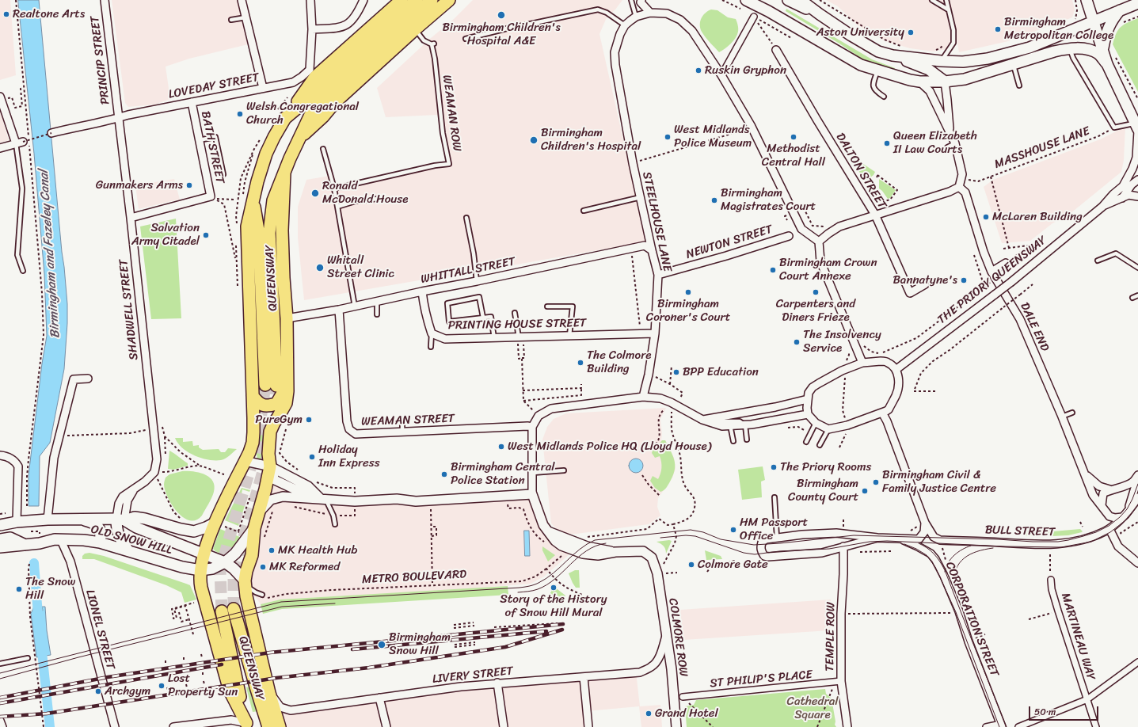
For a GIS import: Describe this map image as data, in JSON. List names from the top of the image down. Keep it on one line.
{"streets":{"highway":["QUEENSWAY"],"main road":["OLD SNOW HILL"],"street":["PRINCIP STREET","LOVEDAY STREET","BATH STREET","DALTON STREET","STEELHOUSE LANE","NEWTON STREET","WHITTALL STREET","THE PRIORY QUEENSWAY","SHADWELL STREET","PRINTING HOUSE STREET","DALE END","WEAMAN STREET","BULL STREET","CORPORATION STREET","LIONEL STREET","TEMPLE ROW","MARTINEAU WAY","COLMORE ROW","LIVERY STREET","ST PHILIP'S PLACE"],"lane":["WEAMAN ROW"],"path":["MASSHOUSE LANE","METRO BOULEVARD"]},"crossings":[["PRINCIP STREET","LOVEDAY STREET"],["PRINCIP STREET","SHADWELL STREET"],["LOVEDAY STREET","BATH STREET"],["LOVEDAY STREET","SHADWELL STREET"],["BATH STREET","SHADWELL STREET"],["STEELHOUSE LANE","NEWTON STREET"],["STEELHOUSE LANE","WHITTALL STREET"],["STEELHOUSE LANE","PRINTING HOUSE STREET"],["WHITTALL STREET","PRINTING HOUSE STREET"],["WHITTALL STREET","WEAMAN STREET"],["DALE END","BULL STREET"],["OLD SNOW HILL","LIONEL STREET"],["TEMPLE ROW","ST PHILIP'S PLACE"],["COLMORE ROW","LIVERY STREET"]],"water":["Birmingham and Fazeley Canal"],"parks":["Cathedral Square"],"places":["Realtone Arts","Birmingham Children's Hospital A&E","Birmingham Metropolitan College","Aston University","Ruskin Gryphon","Welsh Congregational Church","West Midlands Police Museum","Methodist Central Hall","Birmingham Children's Hospital","Queen Elizabeth II Law Courts","Gunmakers Arms","Ronald McDonald House","Birmingham Magistrates Court","McLaren Building","Salvation Army Citadel","Whitall Street Clinic","Birmingham Crown Court Annexe","Bannatyne's","Birmingham Coroner's Court","Carpenters and Diners Frieze","The Insolvency Service","The Colmore Building","BPP Education","PureGym","West Midlands Police HQ (Lloyd House)","Holiday Inn Express","The Priory Rooms","Birmingham Central Police Station","Birmingham Civil & Family Justice Centre","Birmingham County Court","HM Passport Office","MK Health Hub","Colmore Gate","MK Reformed","Story of the History of Snow Hill Mural","The Snow Hill","Birmingham Snow Hill","Lost Property Sun","Archgym","Grand Hotel"],"scale_bar":"50 m"}
